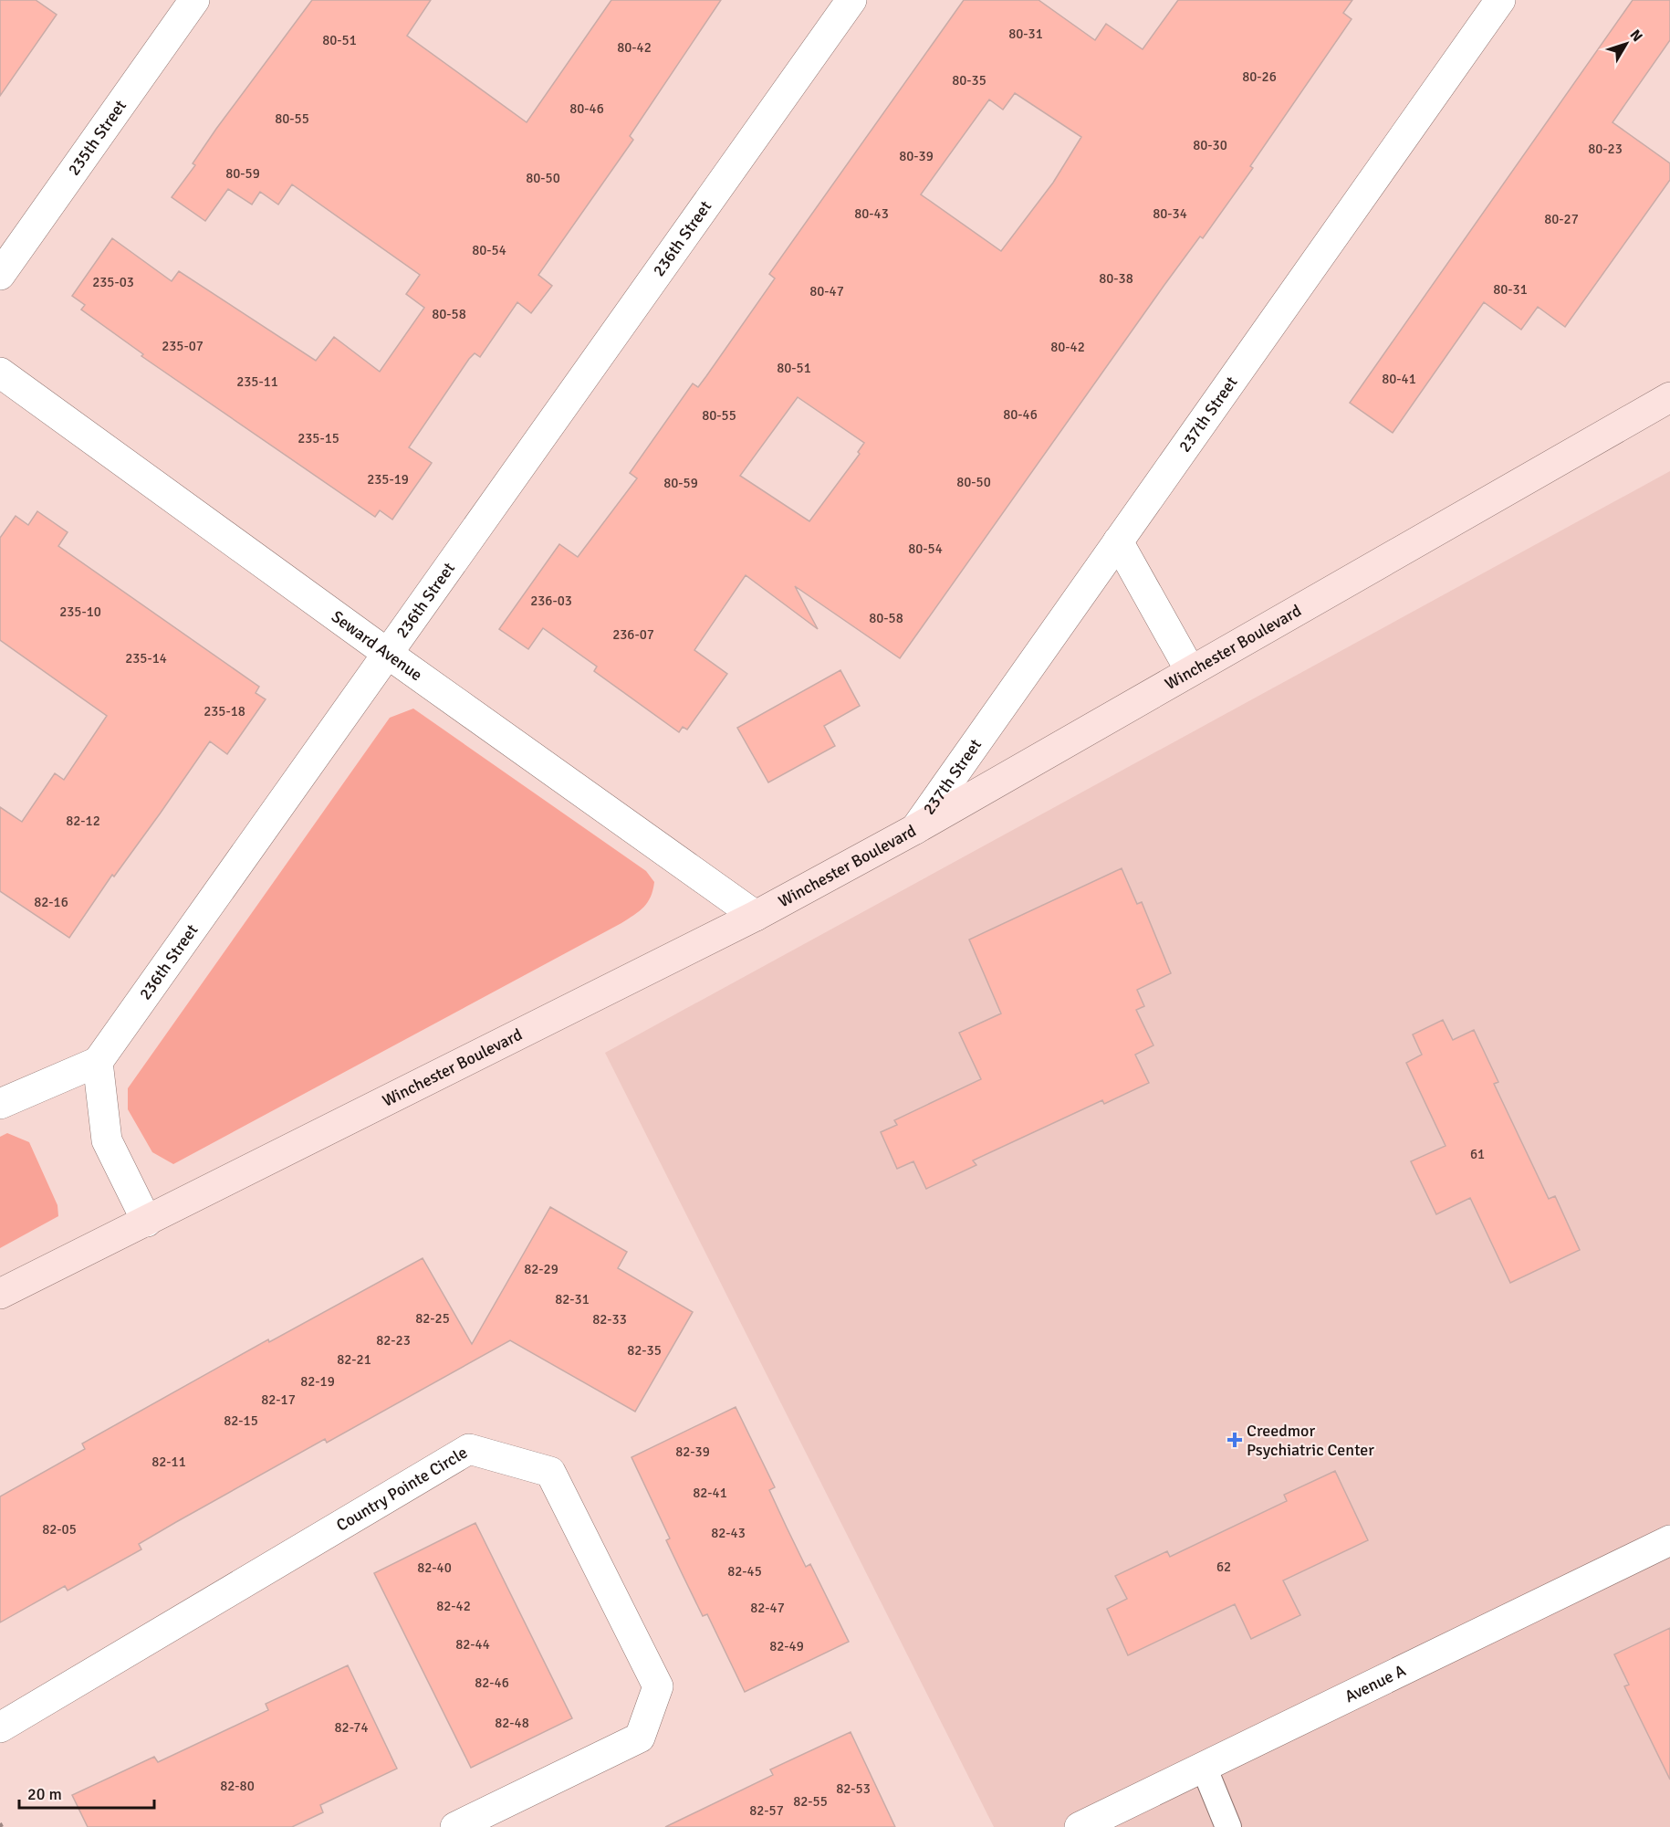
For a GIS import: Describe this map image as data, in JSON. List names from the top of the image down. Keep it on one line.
{"streets":{"main road":["Winchester Boulevard"],"street":["235th Street","236th Street","237th Street","Seward Avenue","Country Pointe Circle","Avenue A"]},"crossings":[["236th Street","Seward Avenue"],["237th Street","Winchester Boulevard"],["Seward Avenue","Winchester Boulevard"]],"places":{"health":["Creedmor Psychiatric Center"]},"house_numbers":["80-31","80-51","80-42","80-26","80-35","80-46","80-55","80-30","80-23","80-39","80-59","80-50","80-43","80-34","80-27","80-54","80-38","235-03","80-31","80-47","80-58","235-07","80-42","80-51","80-41","235-11","80-46","80-55","235-15","235-19","80-50","80-59","80-54","236-03","235-10","80-58","236-07","235-14","235-18","82-12","82-16","61","82-29","82-31","82-25","82-33","82-23","82-35","82-21","82-19","82-17","82-15","82-39","82-11","82-41","82-05","82-43","62","82-40","82-45","82-42","82-47","82-44","82-49","82-46","82-48","82-74","82-80","82-53","82-55","82-57"],"scale_bar":"20 m","north":"top right"}
